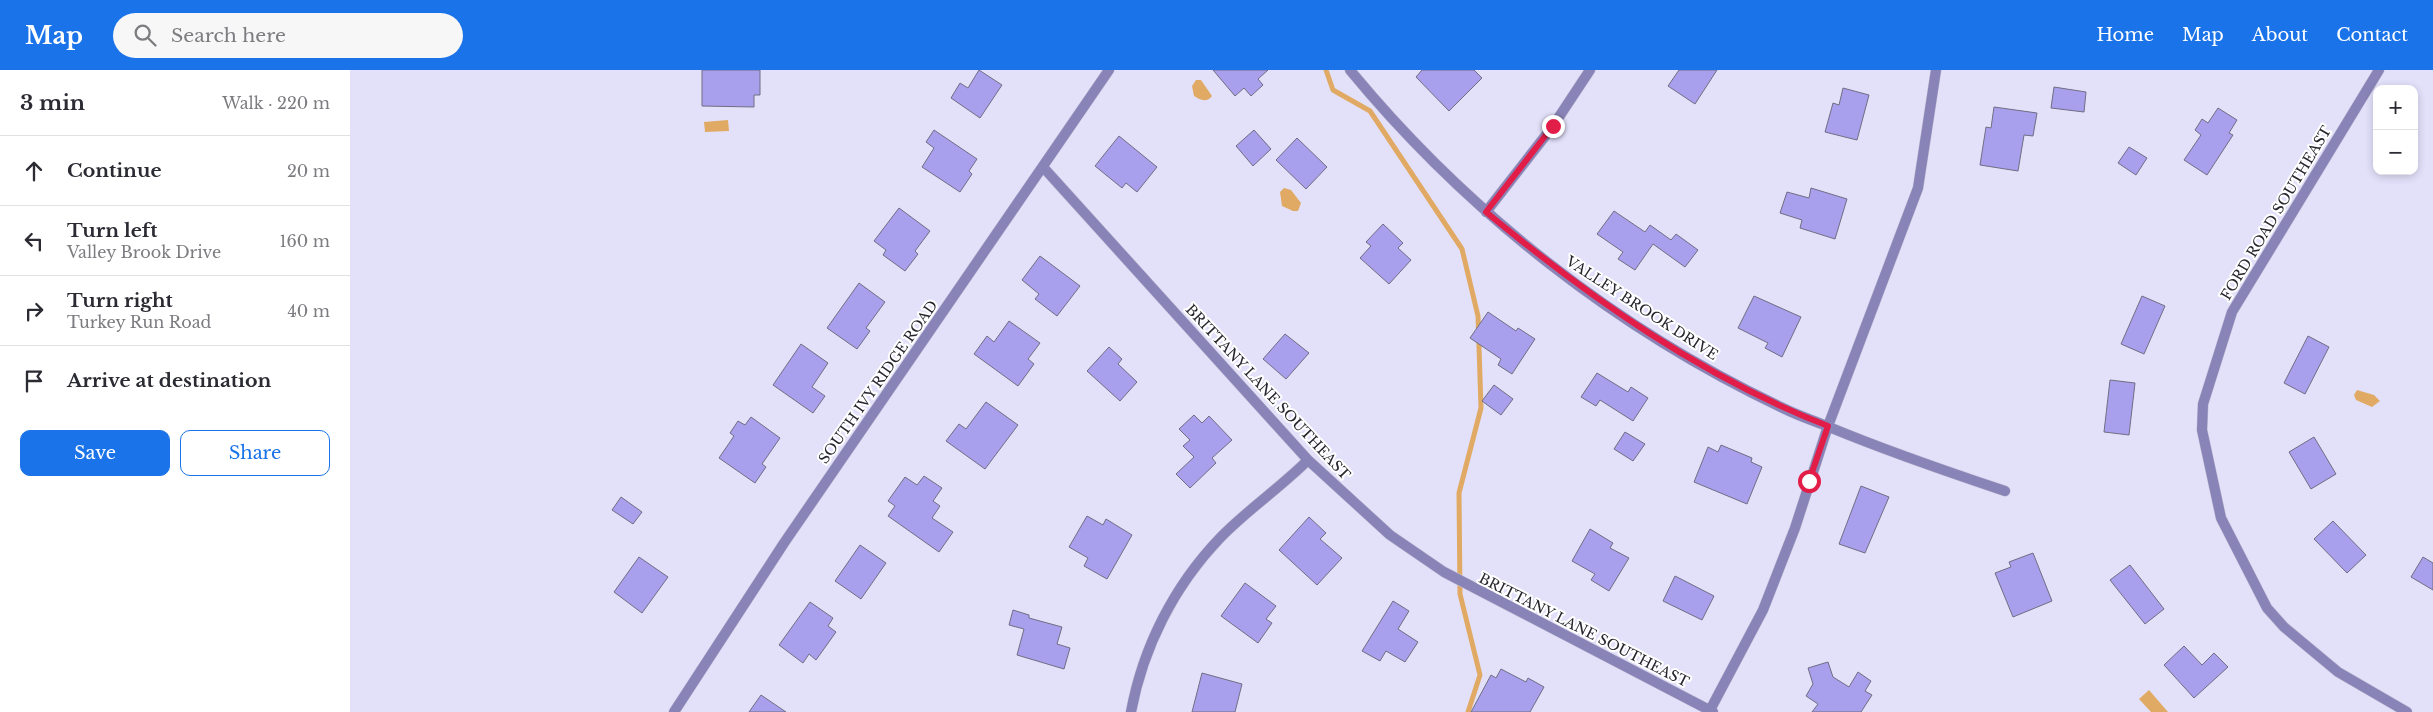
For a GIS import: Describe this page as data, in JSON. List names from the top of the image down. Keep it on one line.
{"streets":{"street":["FORD ROAD SOUTHEAST","VALLEY BROOK DRIVE","SOUTH IVY RIDGE ROAD","BRITTANY LANE SOUTHEAST"]},"crossings":[["SOUTH IVY RIDGE ROAD","BRITTANY LANE SOUTHEAST"]],"page":{"header":"Map","search":"Search here","nav":["Home","Map","About","Contact"],"heading":["3 min","Walk · 220 m"],"map_buttons":["+","−"],"list":[["Continue","20 m"],["Turn left","Valley Brook Drive","160 m"],["Turn right","Turkey Run Road","40 m"],"Arrive at destination"],"buttons":["Save","Share"]}}
